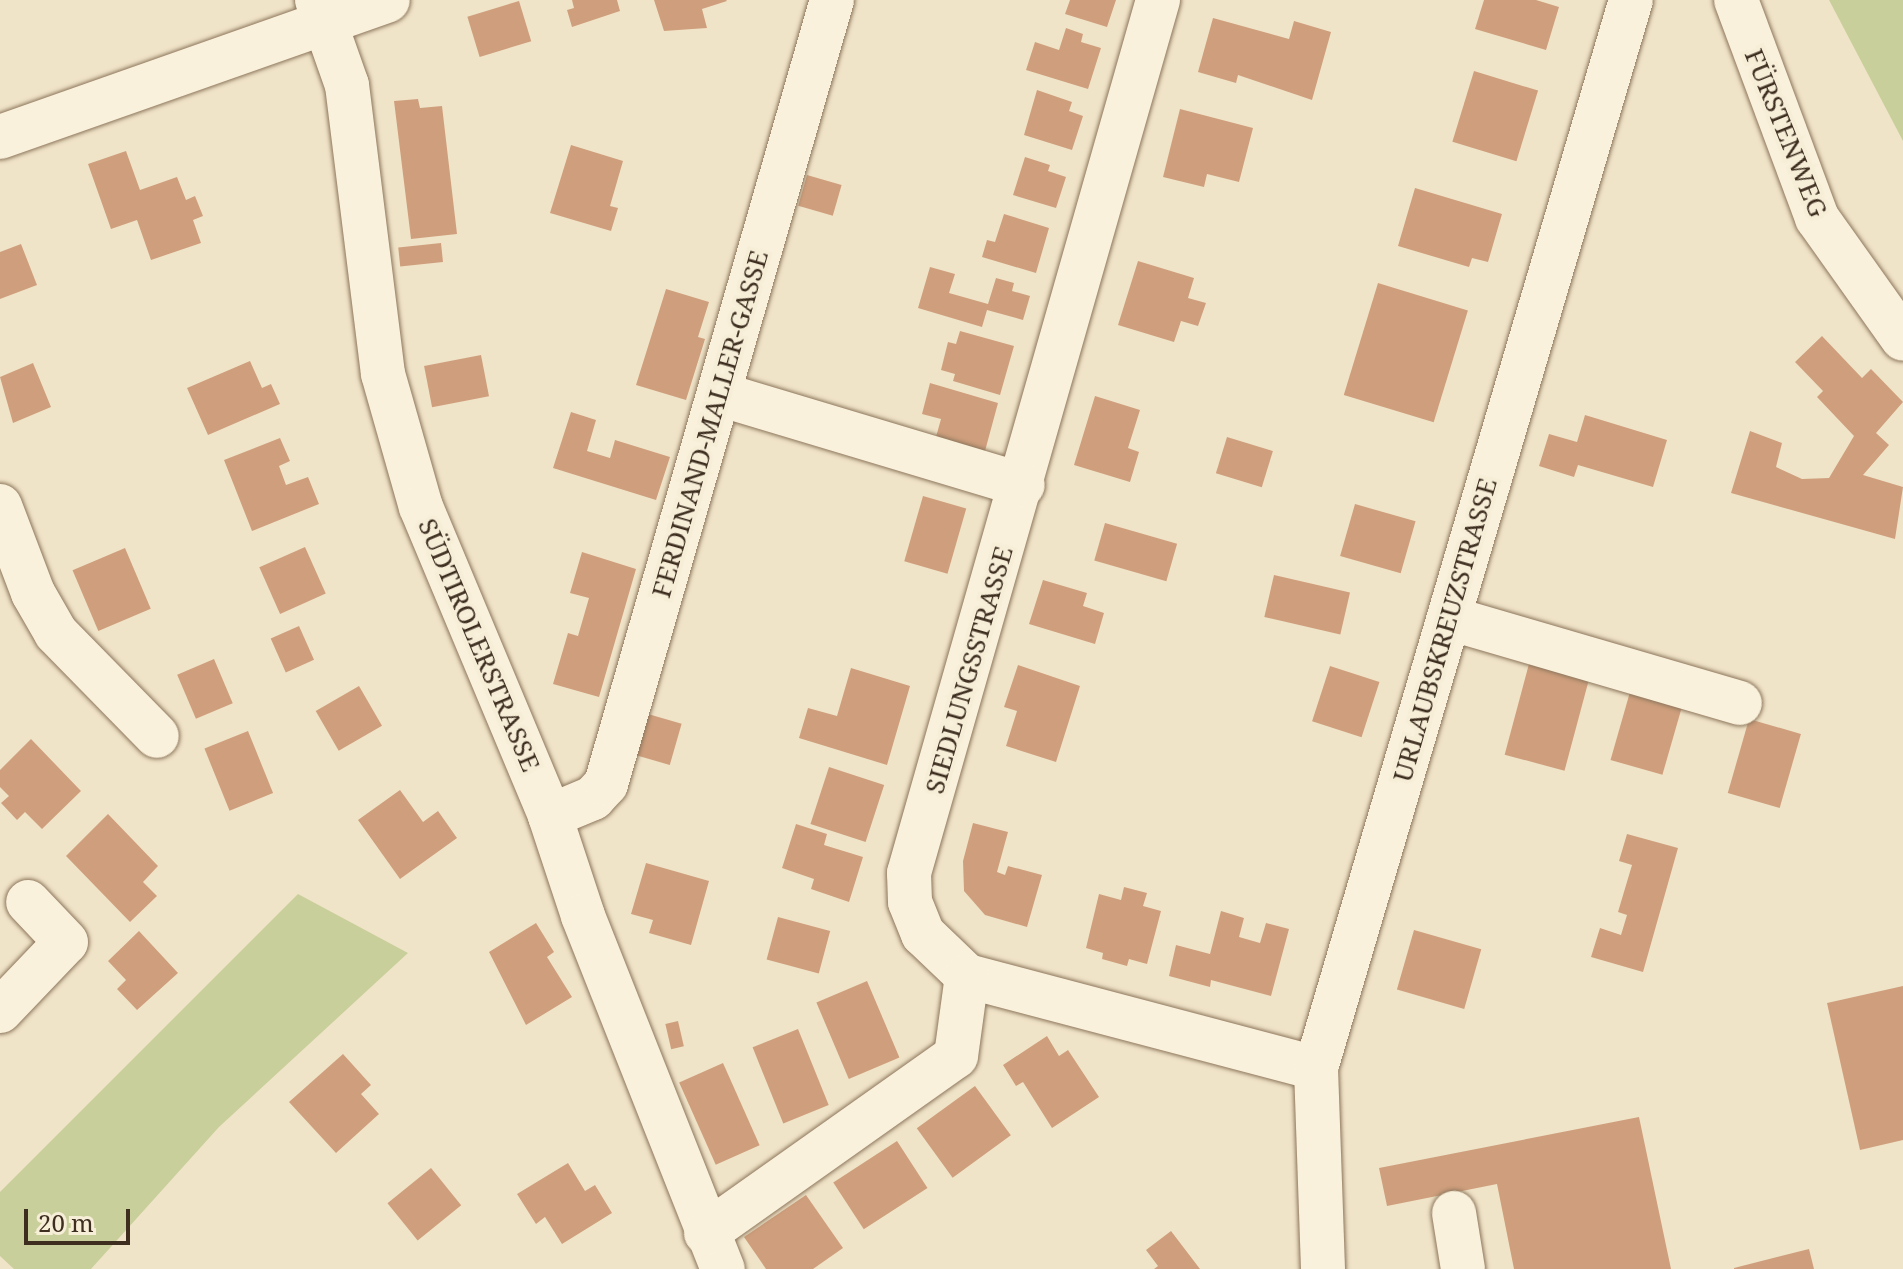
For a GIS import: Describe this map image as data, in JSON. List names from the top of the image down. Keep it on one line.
{"streets":{"street":["FÜRSTENWEG","FERDINAND-MALLER-GASSE","URLAUBSKREUZSTRASSE","SÜDTIROLERSTRASSE","SIEDLUNGSSTRASSE"]},"crossings":[["FERDINAND-MALLER-GASSE","SÜDTIROLERSTRASSE"],["URLAUBSKREUZSTRASSE","SIEDLUNGSSTRASSE"]],"scale_bar":"20 m"}
